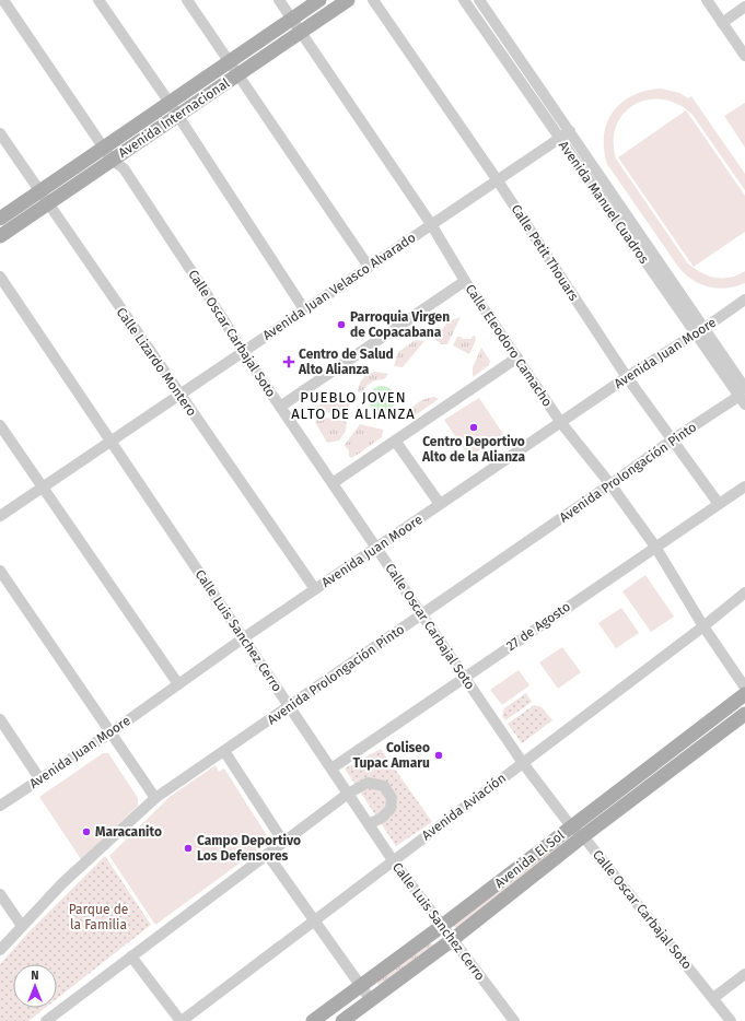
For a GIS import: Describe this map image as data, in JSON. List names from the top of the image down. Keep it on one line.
{"streets":{"main road":["Avenida Internacional","Avenida El Sol"],"street":["Avenida Manuel Cuadros","Calle Petit Thouars","Avenida Juan Velasco Alvarado","Calle Oscar Carbajal Soto","Calle Eleodoro Camacho","Avenida Juan Moore","Calle Lizardo Montero","Avenida Prolongación Pinto","27 de Agosto","Calle Luis Sanchez Cerro","Avenida Aviación"]},"crossings":[["Avenida Internacional","Calle Oscar Carbajal Soto"],["Avenida Internacional","Calle Eleodoro Camacho"],["Avenida Internacional","Calle Lizardo Montero"],["Avenida Manuel Cuadros","Avenida Juan Velasco Alvarado"],["Avenida Manuel Cuadros","Avenida Juan Moore"],["Avenida Manuel Cuadros","Avenida Prolongación Pinto"],["Calle Petit Thouars","Avenida Juan Velasco Alvarado"],["Calle Petit Thouars","Avenida Juan Moore"],["Calle Petit Thouars","Avenida Prolongación Pinto"],["Calle Petit Thouars","27 de Agosto"],["Avenida Juan Velasco Alvarado","Calle Oscar Carbajal Soto"],["Avenida Juan Velasco Alvarado","Calle Eleodoro Camacho"],["Avenida Juan Velasco Alvarado","Calle Lizardo Montero"],["Avenida Juan Velasco Alvarado","Calle Luis Sanchez Cerro"],["Calle Oscar Carbajal Soto","Avenida Juan Moore"],["Calle Oscar Carbajal Soto","Avenida Prolongación Pinto"],["Calle Oscar Carbajal Soto","27 de Agosto"],["Calle Oscar Carbajal Soto","Avenida Aviación"],["Calle Oscar Carbajal Soto","Avenida El Sol"],["Calle Eleodoro Camacho","Avenida Juan Moore"],["Calle Eleodoro Camacho","Avenida Prolongación Pinto"],["Calle Eleodoro Camacho","27 de Agosto"],["Calle Eleodoro Camacho","Avenida Aviación"],["Avenida Juan Moore","Calle Lizardo Montero"],["Avenida Juan Moore","Calle Luis Sanchez Cerro"],["Avenida Prolongación Pinto","Calle Luis Sanchez Cerro"],["27 de Agosto","Calle Luis Sanchez Cerro"],["Calle Luis Sanchez Cerro","Avenida Aviación"],["Calle Luis Sanchez Cerro","Avenida El Sol"]],"districts":["PUEBLO JOVEN ALTO DE ALIANZA"],"parks":["Parque de la Familia"],"places":{"other":["Parroquia Virgen de Copacabana","Centro Deportivo Alto de la Alianza","Coliseo Tupac Amaru","Maracanito","Campo Deportivo Los Defensores"],"health":["Centro de Salud Alto Alianza"]},"north":"top"}
